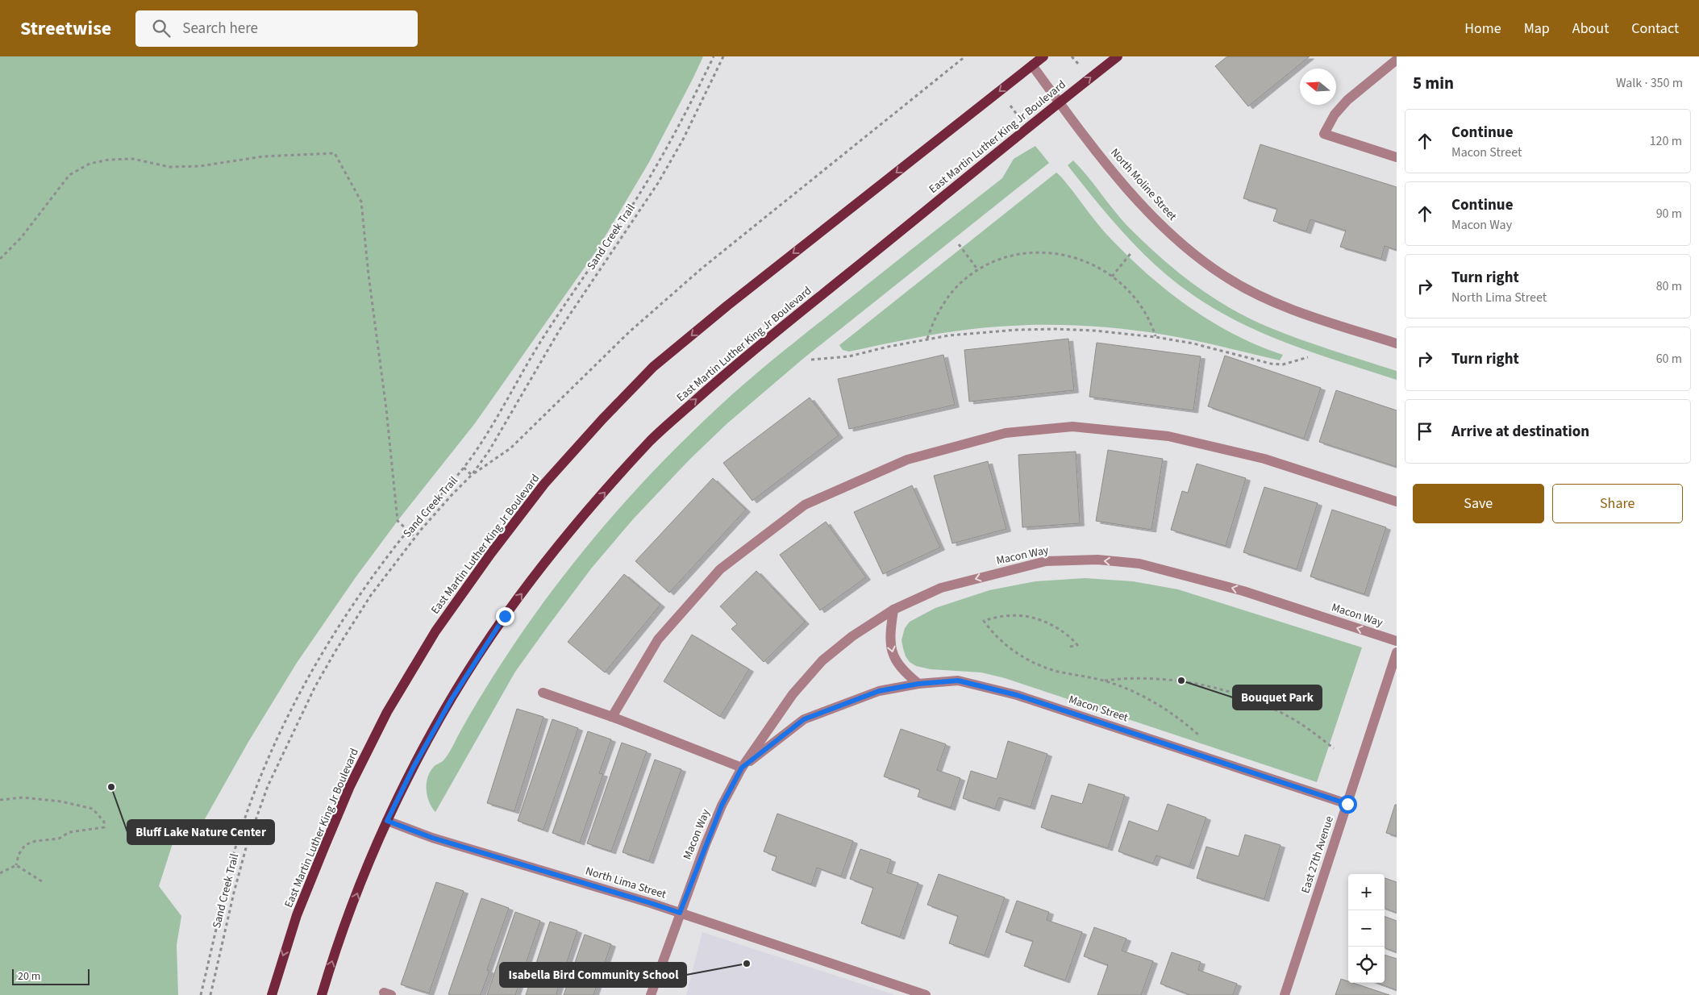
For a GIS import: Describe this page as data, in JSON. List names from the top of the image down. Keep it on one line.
{"streets":{"main road":["East Martin Luther King Jr Boulevard"],"street":["North Moline Street","Macon Way","Macon Street","East 27th Avenue","North Lima Street"],"path":["Sand Creek Trail"]},"crossings":[["East Martin Luther King Jr Boulevard","North Moline Street"],["East Martin Luther King Jr Boulevard","North Lima Street"],["Macon Way","Macon Street"],["Macon Way","North Lima Street"],["Macon Street","East 27th Avenue"]],"one_way":["Macon Way"],"places":["Bouquet Park","Bluff Lake Nature Center","Isabella Bird Community School"],"scale_bar":"20 m","north":"left","page":{"header":"Streetwise","search":"Search here","nav":["Home","Map","About","Contact"],"heading":["5 min","Walk · 350 m"],"list":[["Continue","Macon Street","120 m"],["Continue","Macon Way","90 m"],["Turn right","North Lima Street","80 m"],["Turn right","60 m"],"Arrive at destination"],"buttons":["Save","Share"],"map_buttons":["+","−"],"scale":"20 m"}}
